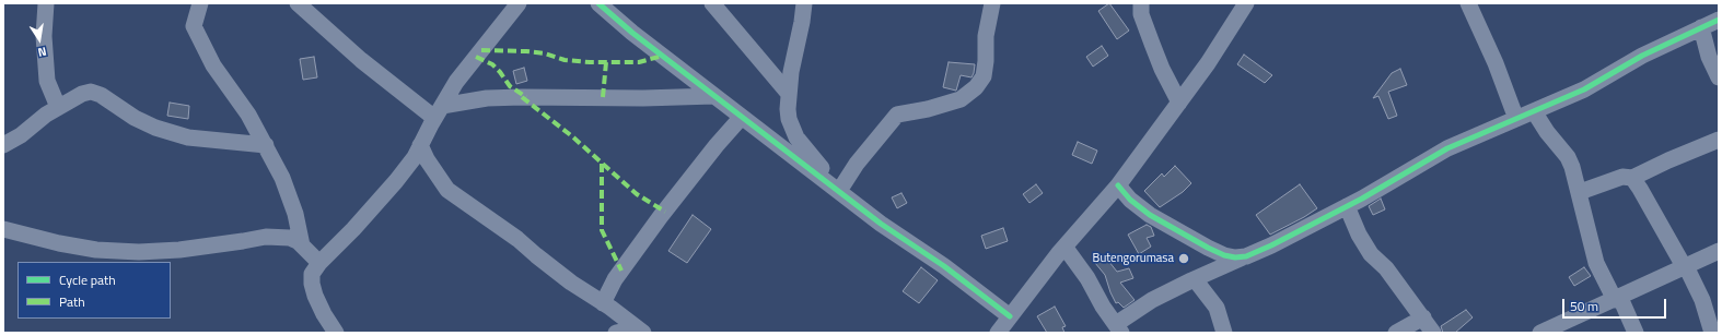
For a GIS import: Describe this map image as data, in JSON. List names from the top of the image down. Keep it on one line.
{"places":["Butengorumasa"],"legend":["Cycle path","Path"],"scale_bar":"50 m","north":"bottom"}
